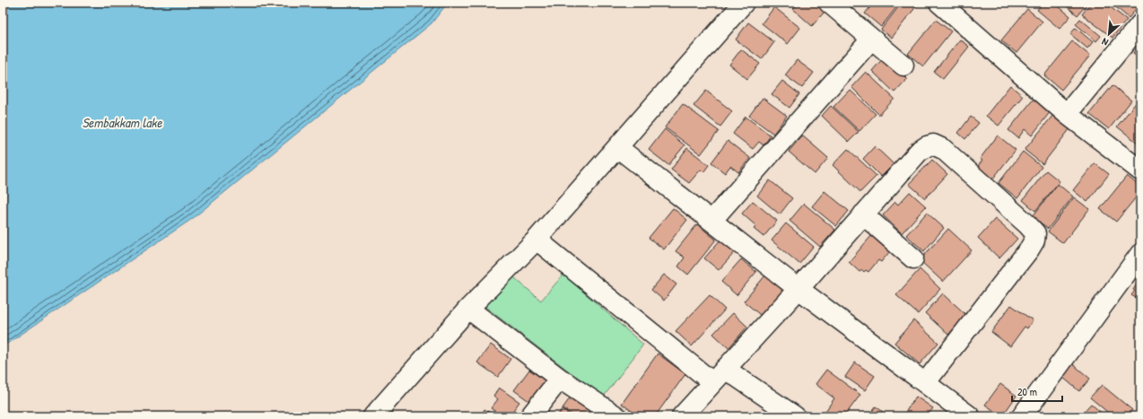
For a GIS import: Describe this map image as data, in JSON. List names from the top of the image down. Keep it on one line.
{"water":["Sembakkam lake"],"scale_bar":"20 m","north":"bottom left"}
